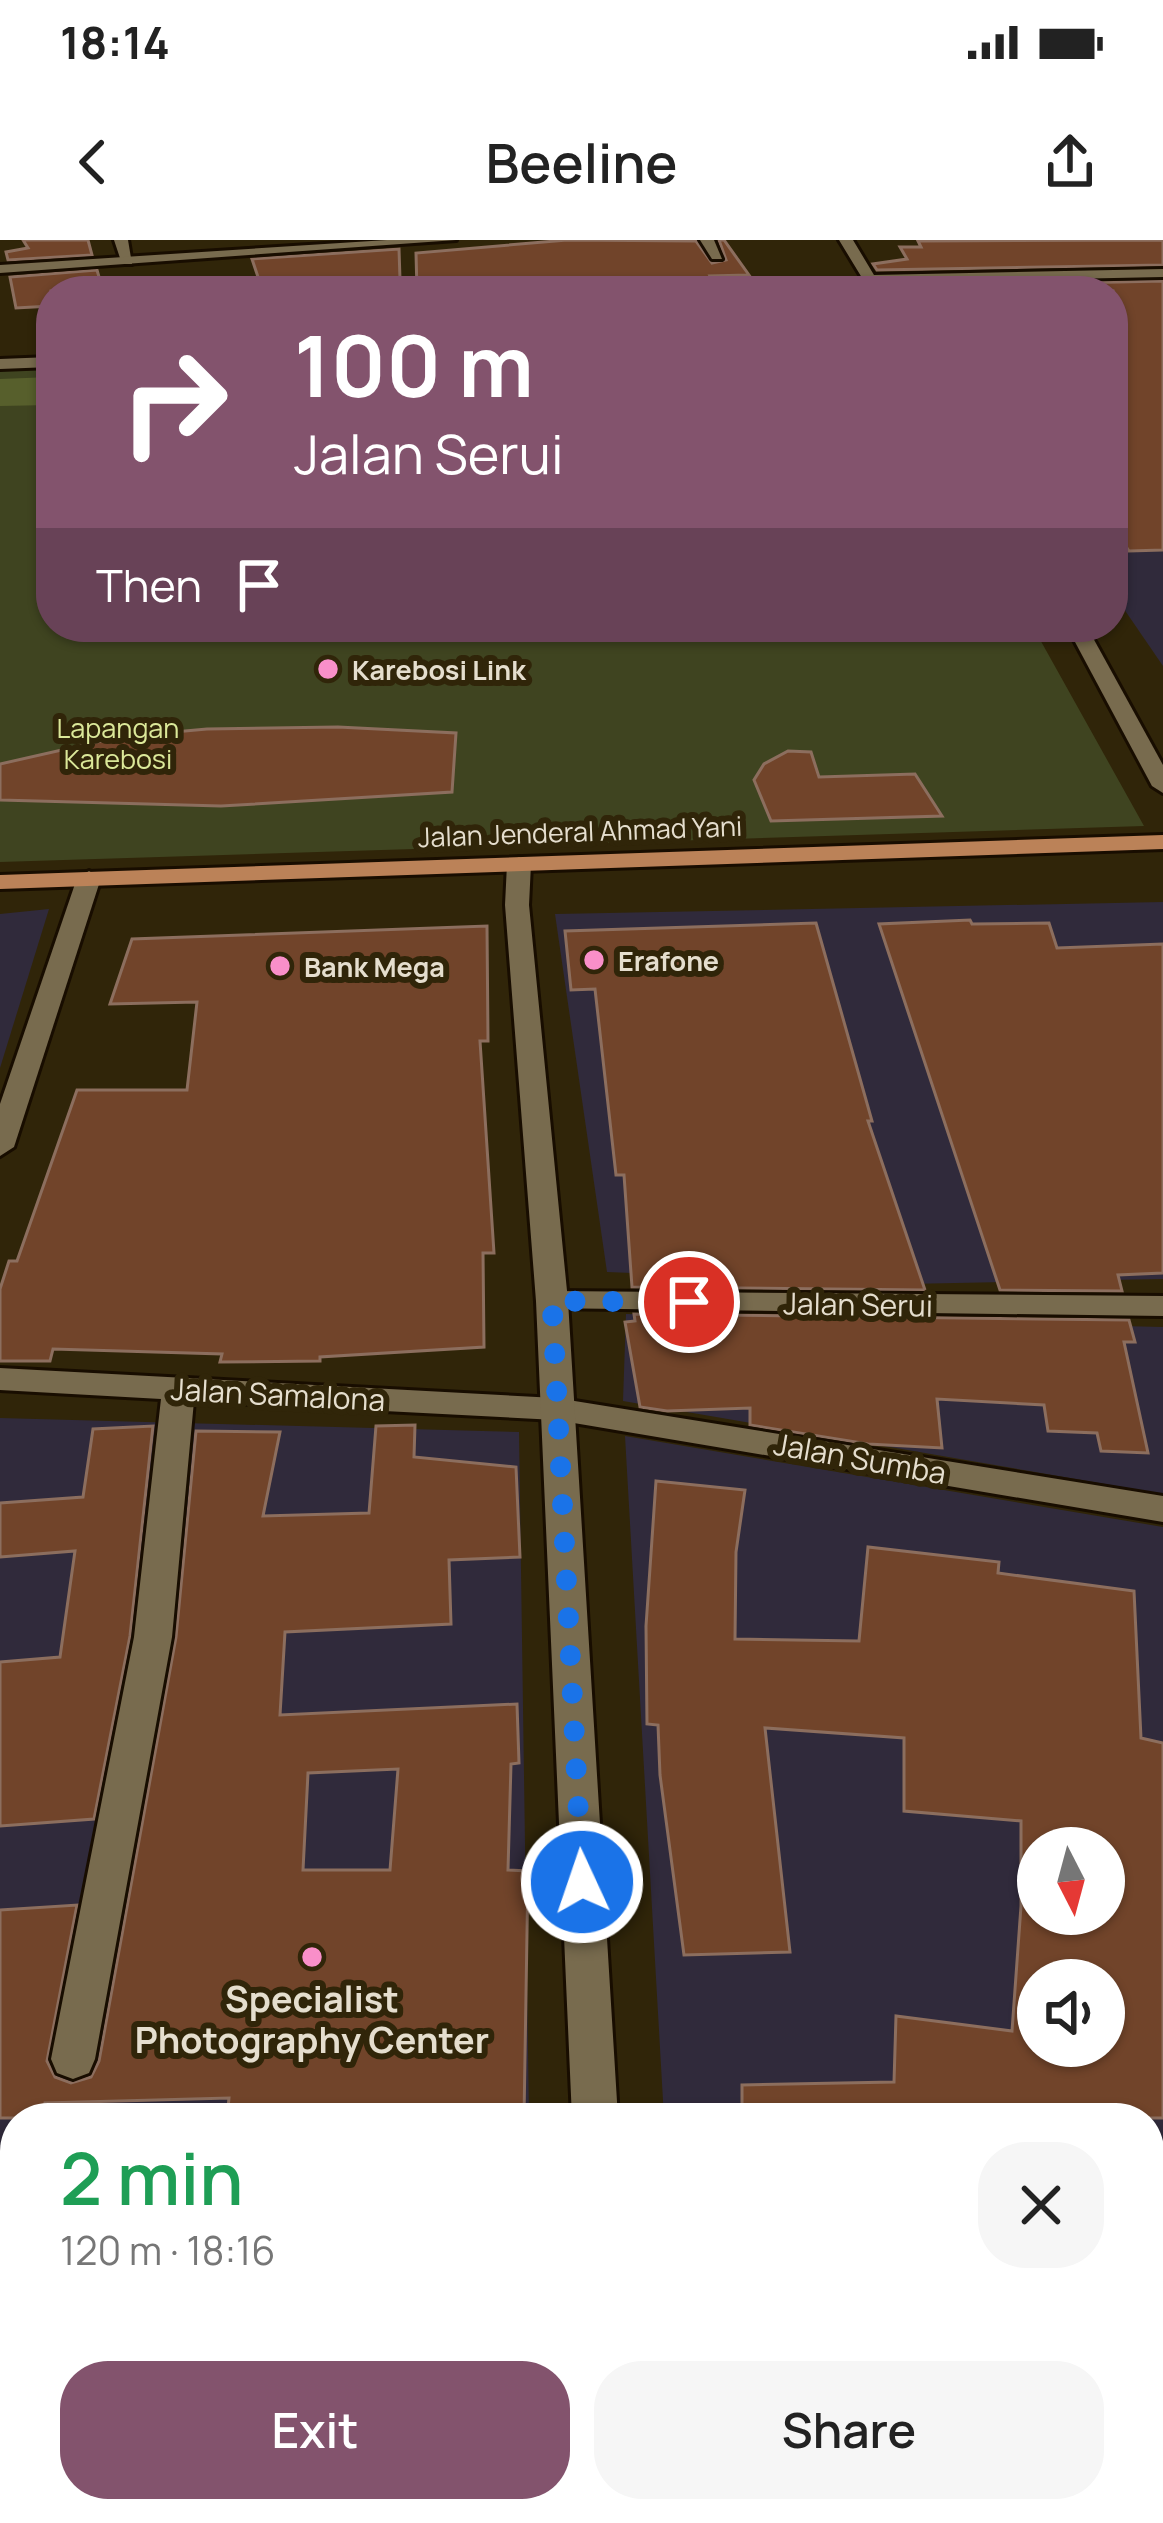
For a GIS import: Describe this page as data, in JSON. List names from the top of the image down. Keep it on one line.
{"streets":{"highway":["Jalan Jenderal Ahmad Yani"],"street":["Jalan Serui","Jalan Samalona","Jalan Sumba"]},"crossings":[["Jalan Samalona","Jalan Sumba"]],"parks":["Lapangan Karebosi"],"places":["Karebosi Link","Erafone","Bank Mega","Specialist Photography Center"],"north":"bottom","page":{"status":"18:14","header":"Beeline","turn":["100 m","Jalan Serui"],"then":"Then","heading":["2 min","120 m · 18:16"],"buttons":["Exit","Share"]}}
